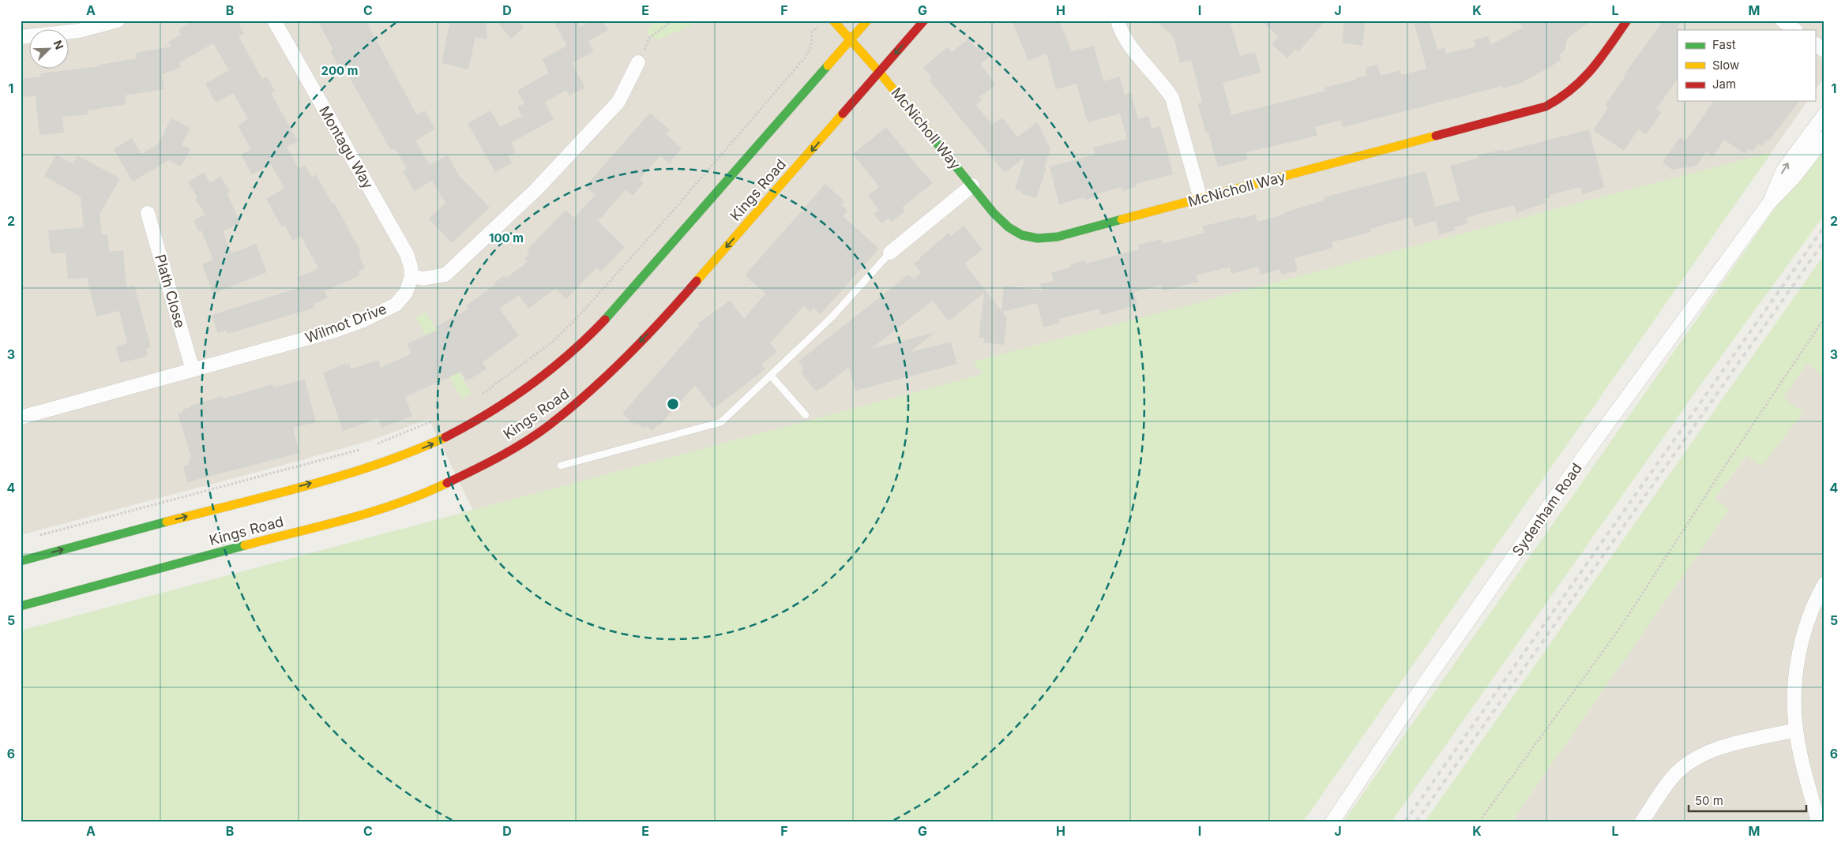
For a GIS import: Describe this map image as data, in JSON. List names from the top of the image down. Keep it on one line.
{"streets":{"main road":["McNicholl Way","Kings Road"],"street":["Montagu Way","Plath Close","Wilmot Drive","Sydenham Road"]},"crossings":[["McNicholl Way","Kings Road"],["Montagu Way","Wilmot Drive"],["Plath Close","Wilmot Drive"]],"legend":["Fast","Slow","Jam"],"scale_bar":"50 m","north":"top right","grid":{"columns":["A","B","C","D","E","F","G","H","I","J","K","L","M"],"rows":["1","2","3","4","5","6"]},"rings":["200 m","100 m"]}
